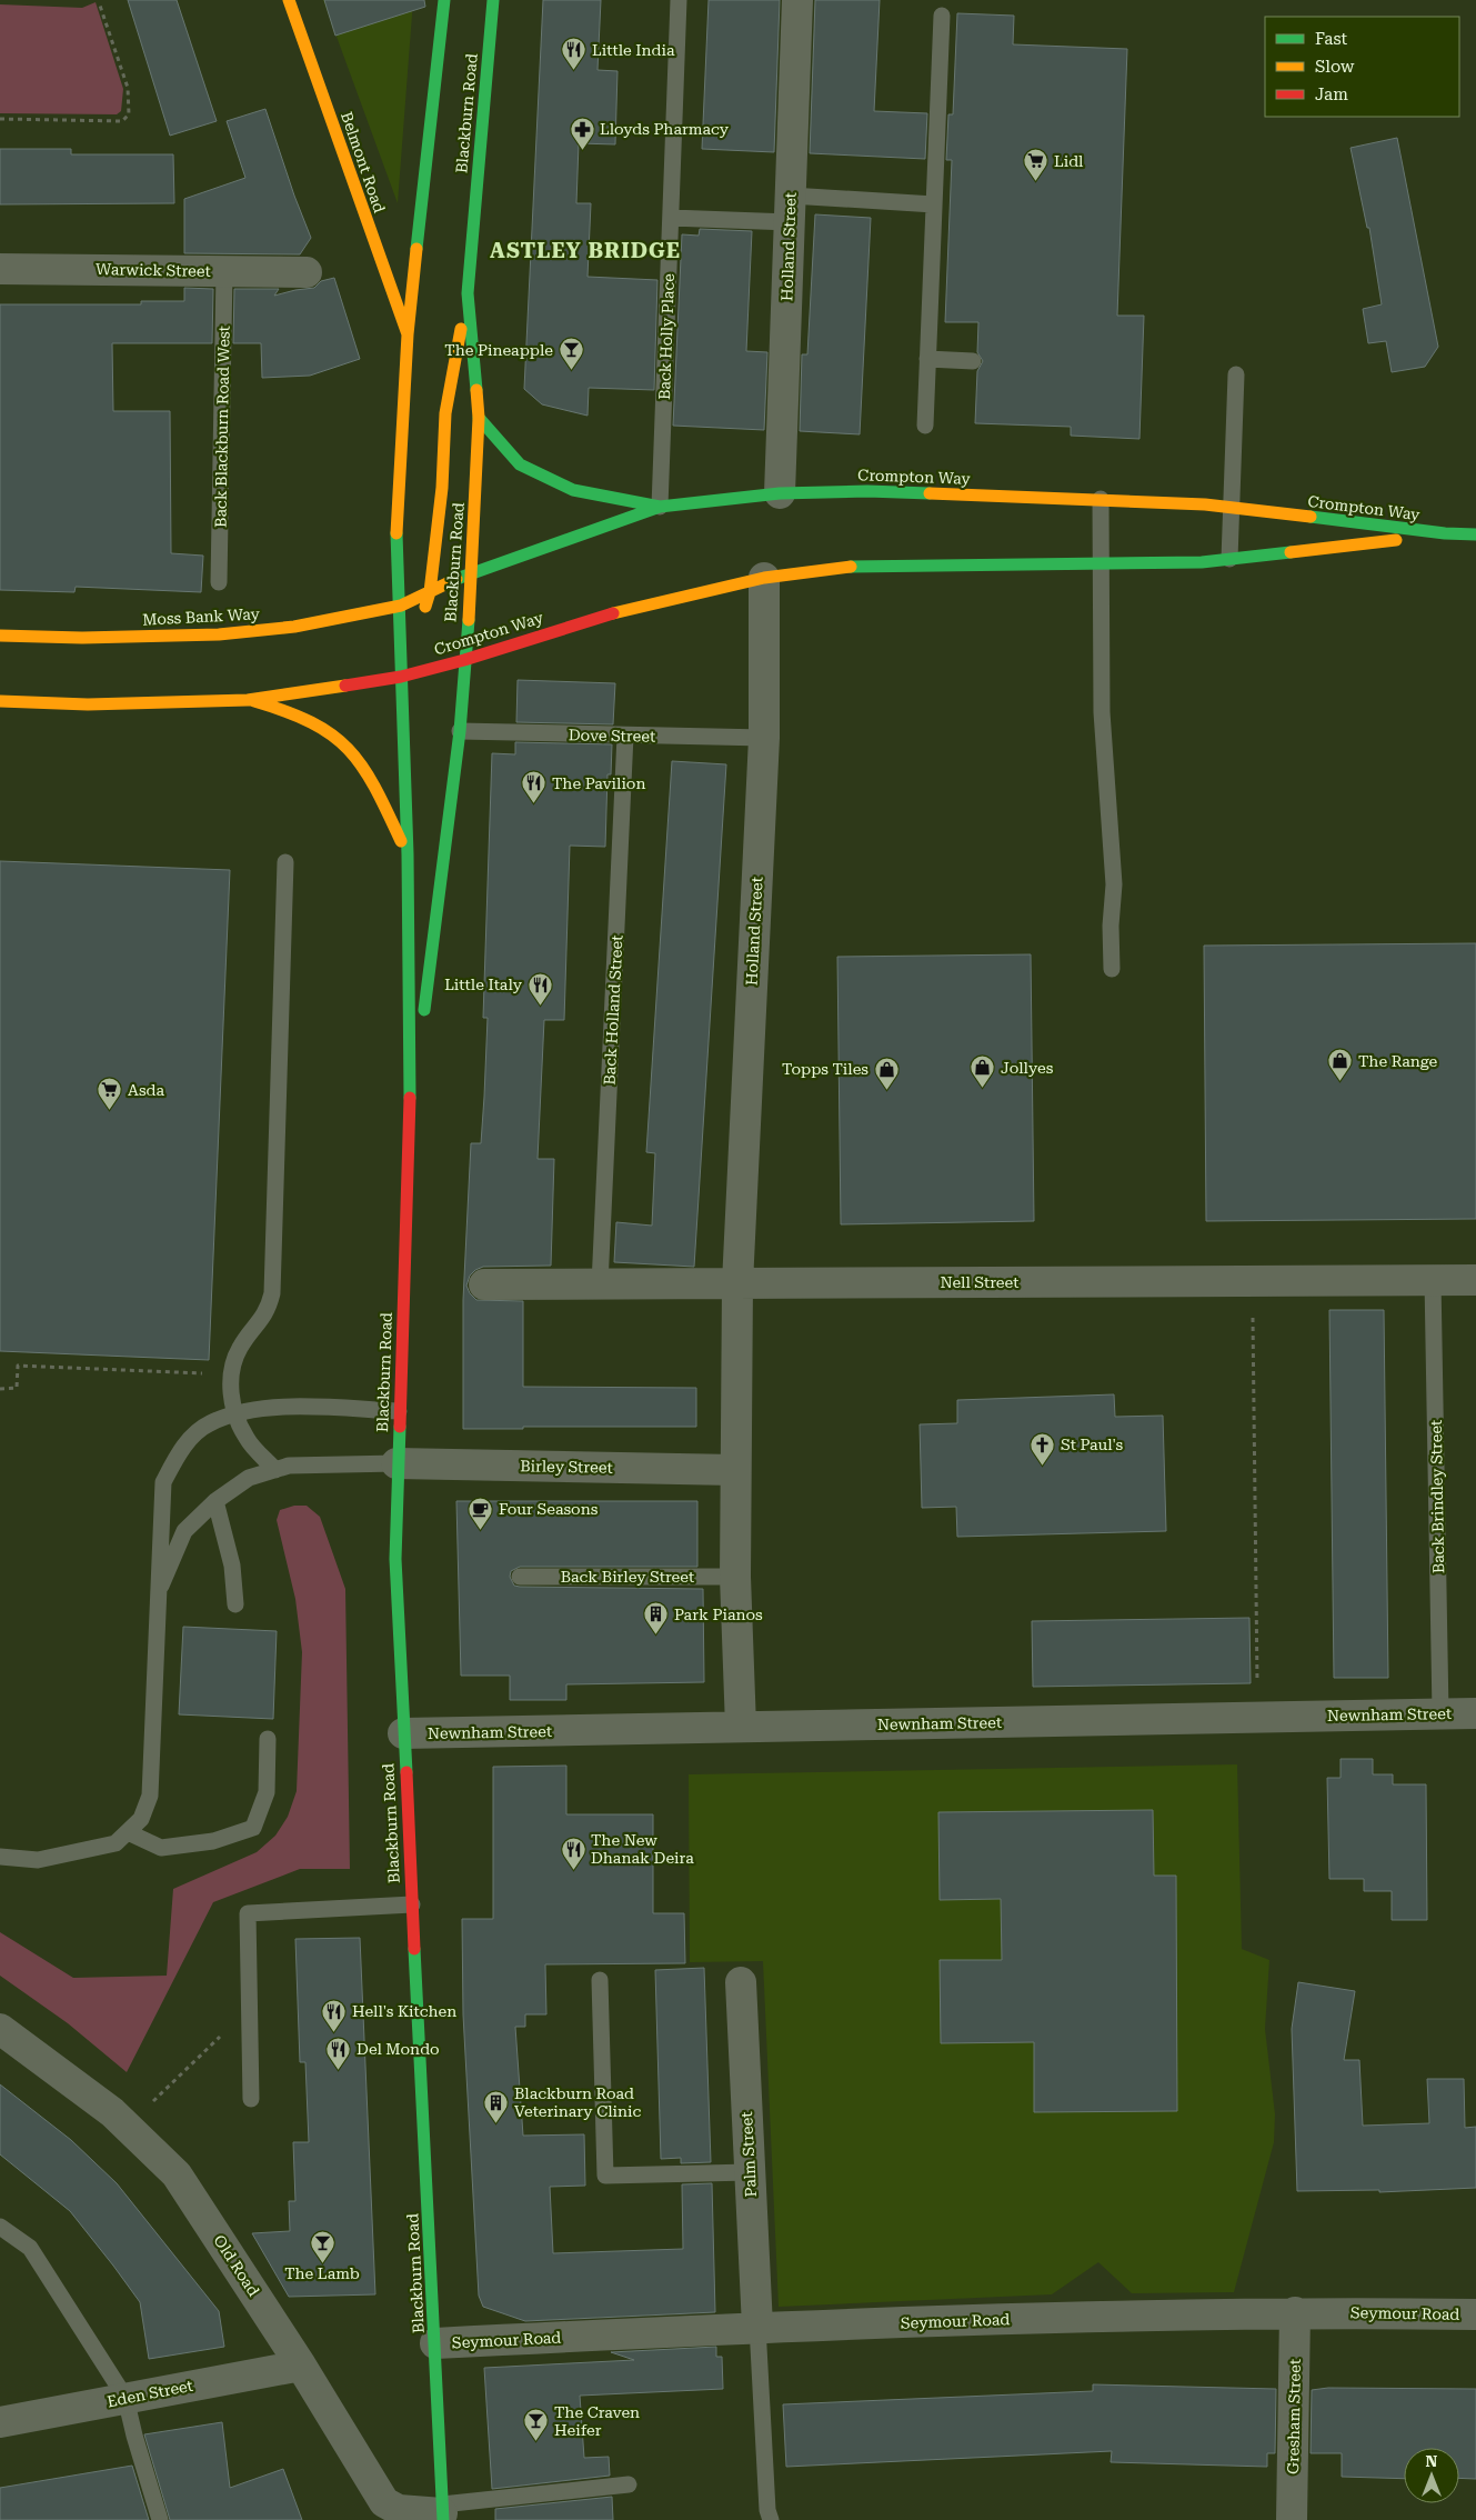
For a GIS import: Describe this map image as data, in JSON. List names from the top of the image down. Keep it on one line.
{"streets":{"main road":["Blackburn Road","Belmont Road","Crompton Way","Moss Bank Way"],"street":["Holland Street","Warwick Street","Nell Street","Birley Street","Newnham Street","Palm Street","Old Road","Seymour Road","Eden Street","Gresham Street"],"lane":["Back Holly Place","Back Blackburn Road West","Dove Street","Back Holland Street","Back Brindley Street","Back Birley Street"]},"crossings":[["Blackburn Road","Belmont Road"],["Blackburn Road","Crompton Way"],["Blackburn Road","Moss Bank Way"],["Blackburn Road","Dove Street"],["Blackburn Road","Birley Street"],["Blackburn Road","Newnham Street"],["Blackburn Road","Old Road"],["Blackburn Road","Seymour Road"],["Holland Street","Crompton Way"],["Holland Street","Dove Street"],["Holland Street","Nell Street"],["Holland Street","Birley Street"],["Holland Street","Back Birley Street"],["Holland Street","Newnham Street"],["Warwick Street","Back Blackburn Road West"],["Back Holly Place","Crompton Way"],["Crompton Way","Moss Bank Way"],["Dove Street","Back Holland Street"],["Back Holland Street","Nell Street"],["Nell Street","Back Brindley Street"],["Back Brindley Street","Newnham Street"],["Palm Street","Seymour Road"],["Old Road","Eden Street"],["Seymour Road","Gresham Street"]],"districts":["ASTLEY BRIDGE"],"places":{"restaurant":["Little India","The Pavilion","Little Italy","The New Dhanak Deira","Hell's Kitchen","Del Mondo"],"pharmacy":["Lloyds Pharmacy"],"supermarket":["Lidl","Asda"],"bar":["The Pineapple","The Lamb","The Craven Heifer"],"shop":["The Range","Jollyes","Topps Tiles"],"church":["St Paul's"],"cafe":["Four Seasons"],"building":["Park Pianos","Blackburn Road Veterinary Clinic"]},"legend":["Fast","Slow","Jam"],"north":"top"}
